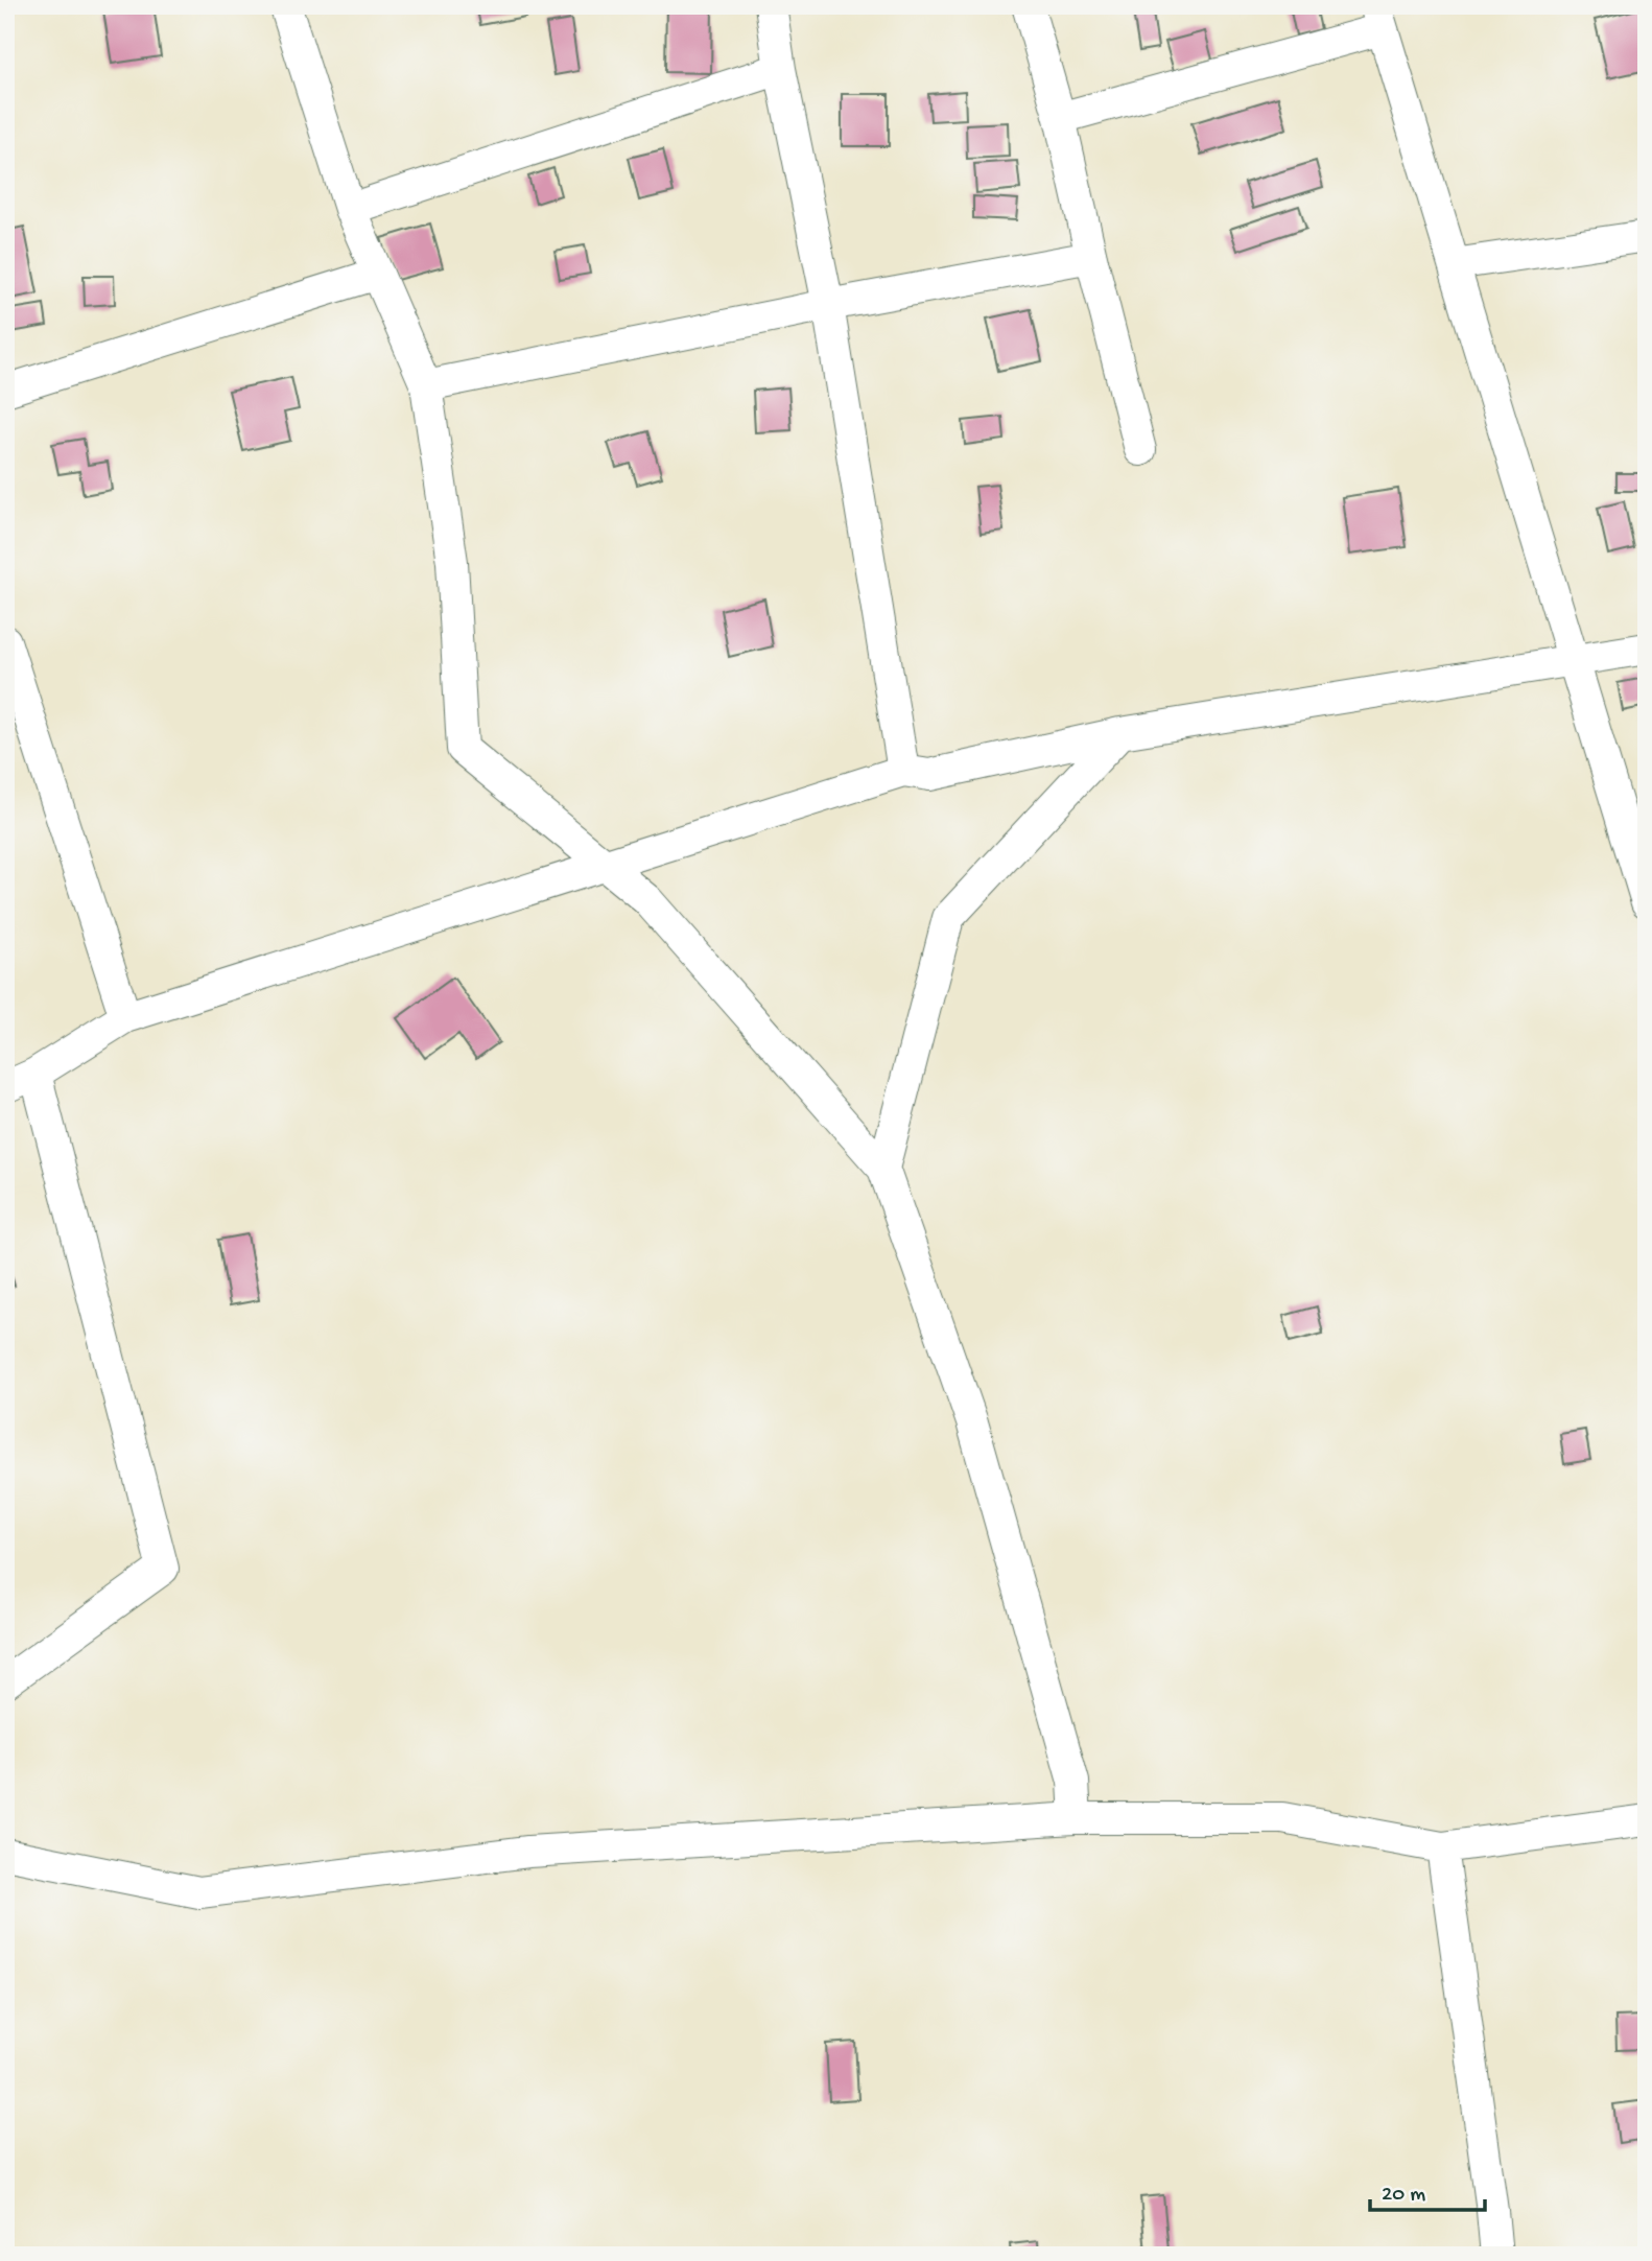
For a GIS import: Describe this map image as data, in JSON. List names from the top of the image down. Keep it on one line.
{"scale_bar":"20 m"}
